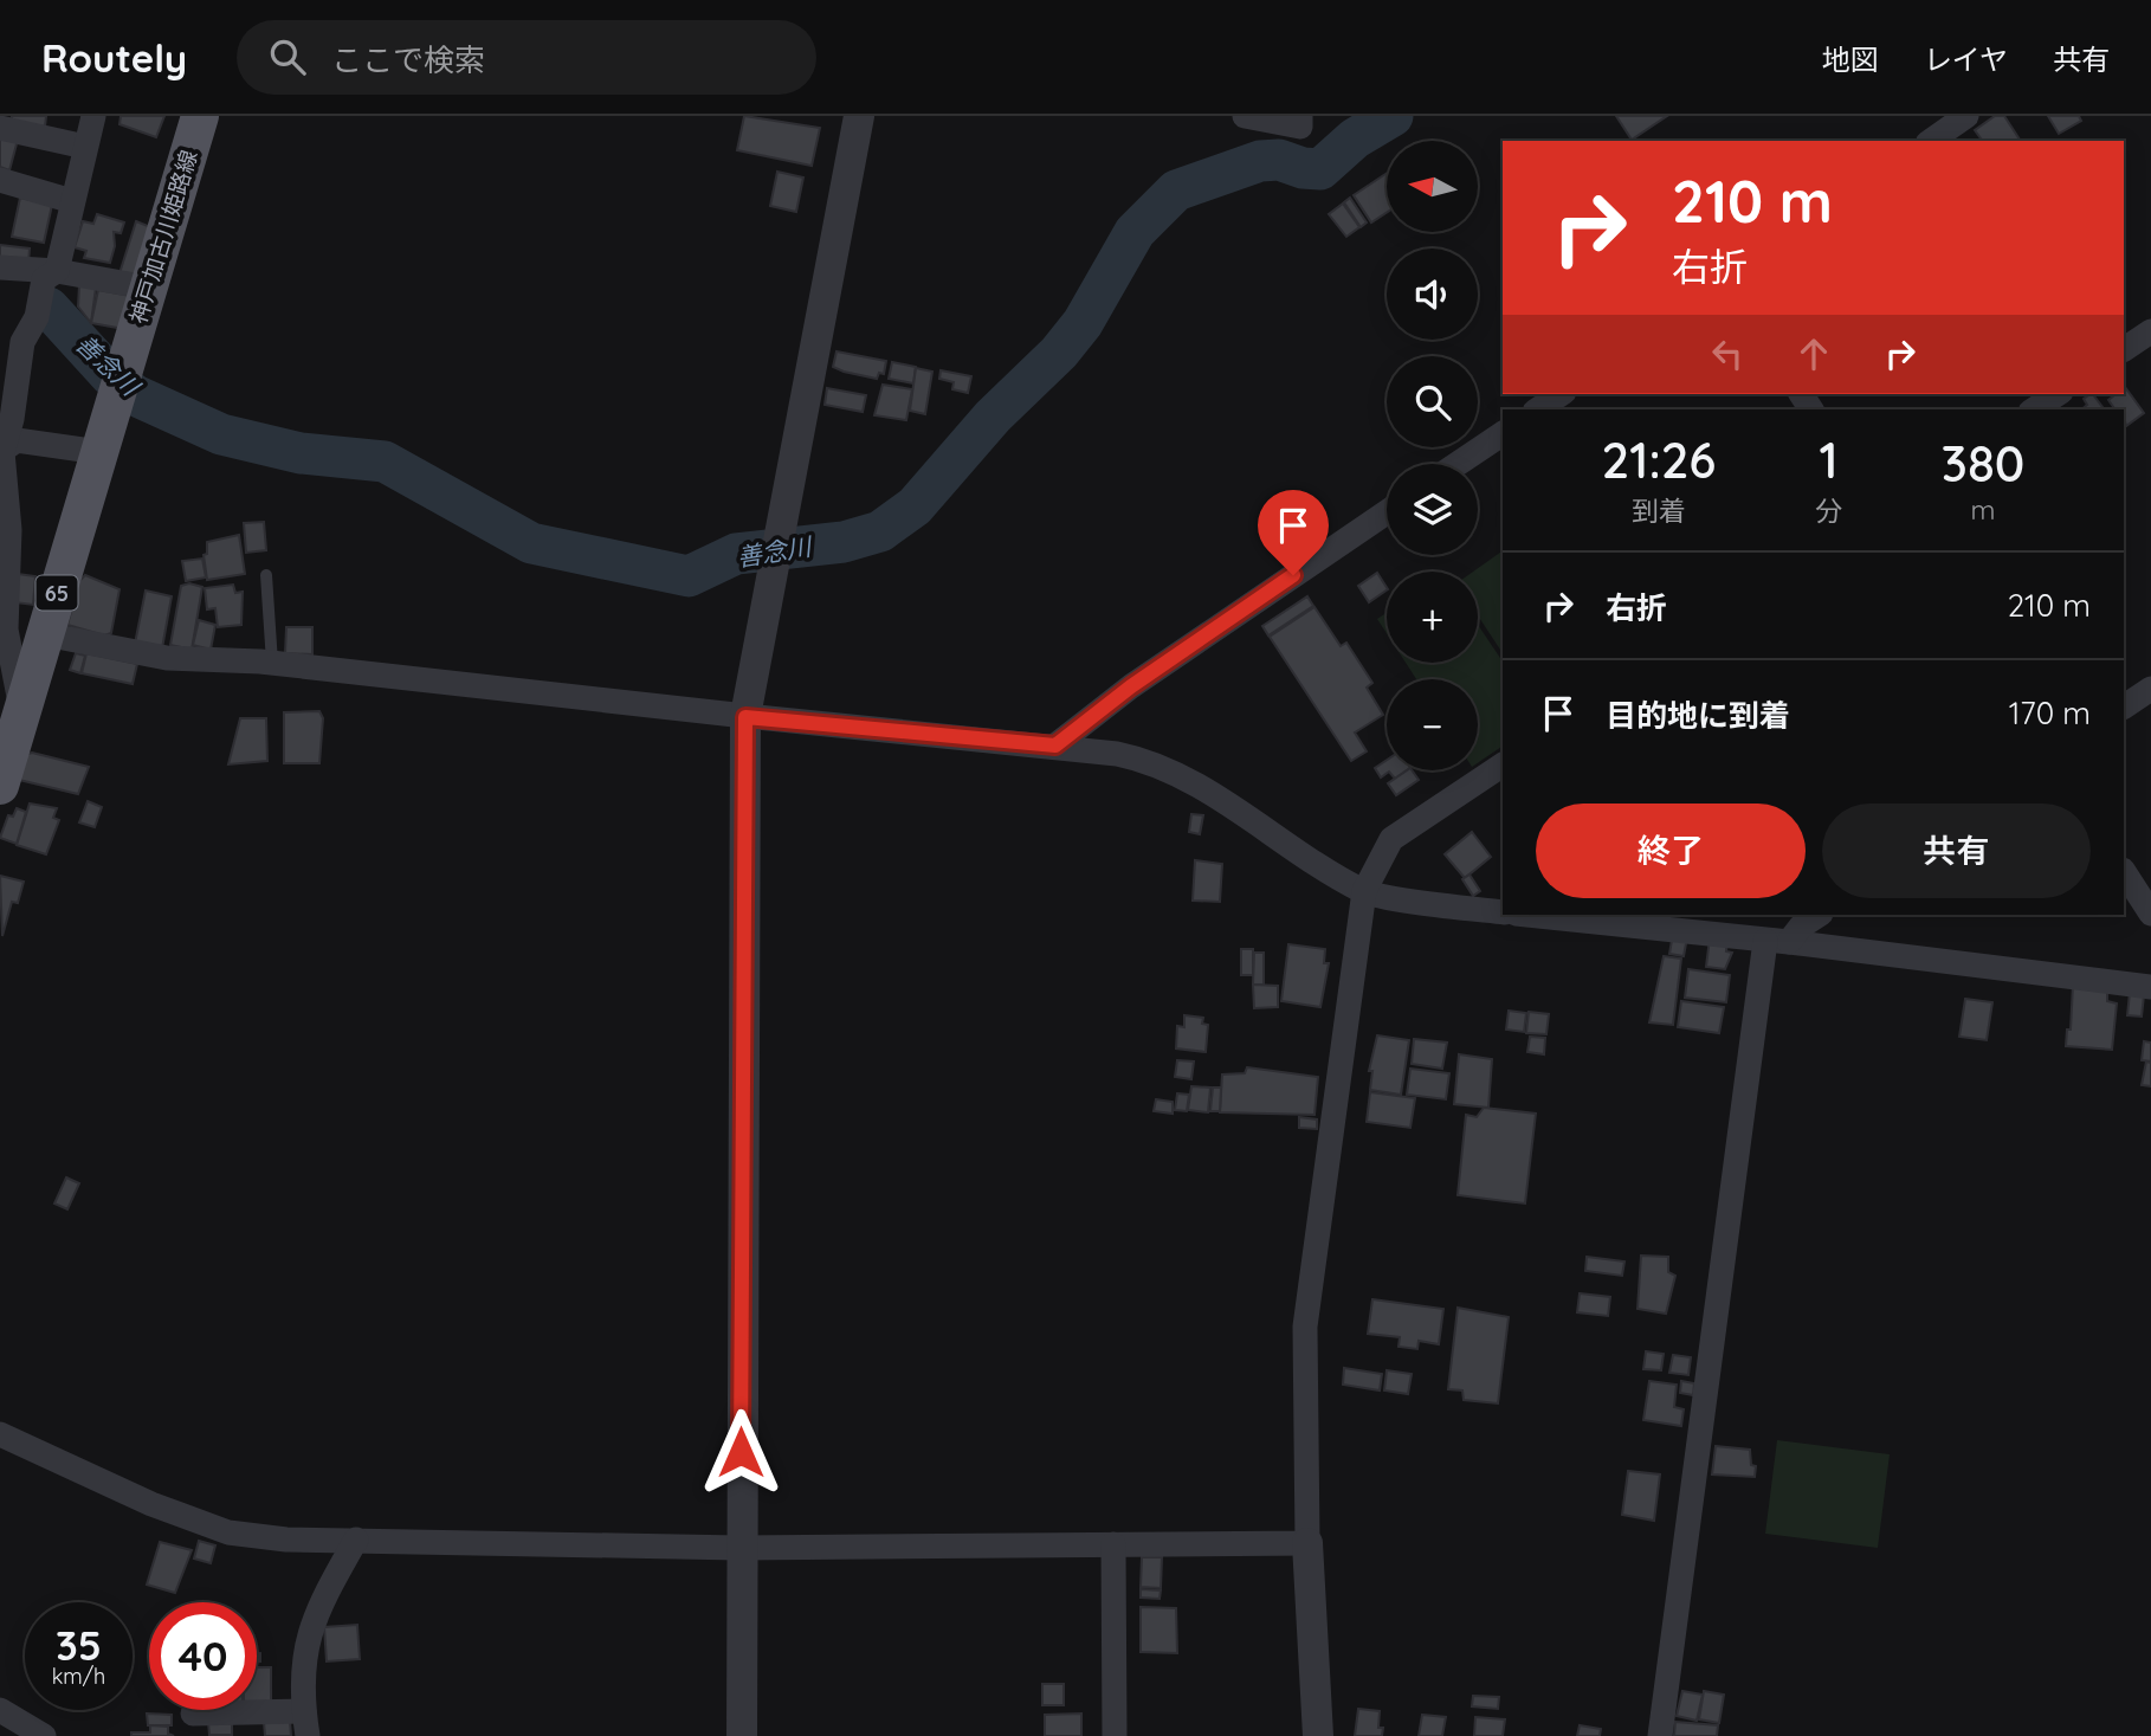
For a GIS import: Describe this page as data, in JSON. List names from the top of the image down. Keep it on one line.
{"streets":{"main road":["神戸加古川姫路線","65"]},"water":["善念川"],"north":"left","page":{"header":"Routely","search":"ここで検索","nav":["地図","レイヤ","共有"],"map_buttons":["+","−"],"turn":["210 m","右折"],"eta":["21:26","到着","1","分","380","m"],"list":[{"name":"右折","value":"210 m"},{"name":"目的地に到着","value":"170 m"}],"buttons":["終了","共有"],"speed":"35 km/h","limit":"40"}}
